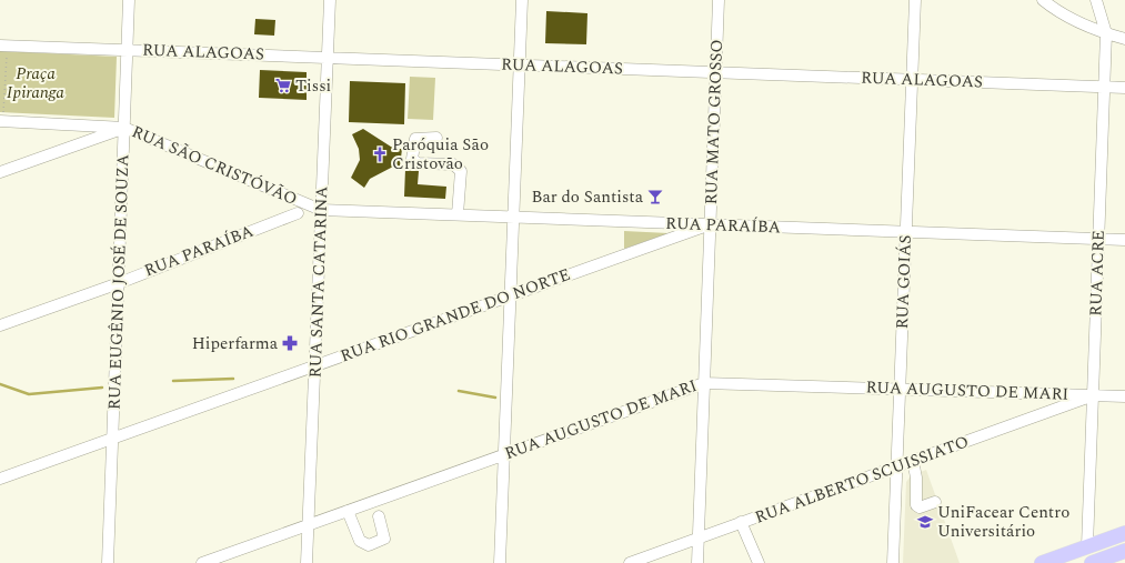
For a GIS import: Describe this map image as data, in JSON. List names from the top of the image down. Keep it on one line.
{"streets":{"street":["RUA ALAGOAS","RUA MATO GROSSO","RUA SÃO CRISTÓVÃO","RUA PARAÍBA","RUA ACRE","RUA EUGÊNIO JOSÉ DE SOUZA","RUA SANTA CATARINA","RUA GOIÁS","RUA RIO GRANDE DO NORTE","RUA AUGUSTO DE MARI","RUA ALBERTO SCUISSIATO"]},"crossings":[["RUA ALAGOAS","RUA MATO GROSSO"],["RUA ALAGOAS","RUA ACRE"],["RUA ALAGOAS","RUA EUGÊNIO JOSÉ DE SOUZA"],["RUA ALAGOAS","RUA SANTA CATARINA"],["RUA ALAGOAS","RUA GOIÁS"],["RUA MATO GROSSO","RUA PARAÍBA"],["RUA MATO GROSSO","RUA RIO GRANDE DO NORTE"],["RUA MATO GROSSO","RUA AUGUSTO DE MARI"],["RUA MATO GROSSO","RUA ALBERTO SCUISSIATO"],["RUA SÃO CRISTÓVÃO","RUA PARAÍBA"],["RUA SÃO CRISTÓVÃO","RUA EUGÊNIO JOSÉ DE SOUZA"],["RUA SÃO CRISTÓVÃO","RUA SANTA CATARINA"],["RUA PARAÍBA","RUA ACRE"],["RUA PARAÍBA","RUA EUGÊNIO JOSÉ DE SOUZA"],["RUA PARAÍBA","RUA SANTA CATARINA"],["RUA PARAÍBA","RUA GOIÁS"],["RUA PARAÍBA","RUA RIO GRANDE DO NORTE"],["RUA ACRE","RUA AUGUSTO DE MARI"],["RUA ACRE","RUA ALBERTO SCUISSIATO"],["RUA EUGÊNIO JOSÉ DE SOUZA","RUA RIO GRANDE DO NORTE"],["RUA SANTA CATARINA","RUA RIO GRANDE DO NORTE"],["RUA SANTA CATARINA","RUA AUGUSTO DE MARI"],["RUA GOIÁS","RUA AUGUSTO DE MARI"],["RUA GOIÁS","RUA ALBERTO SCUISSIATO"],["RUA AUGUSTO DE MARI","RUA ALBERTO SCUISSIATO"]],"parks":["Praça Ipiranga"],"places":{"supermarket":["Tissi"],"church":["Paróquia São Cristovão"],"bar":["Bar do Santista"],"pharmacy":["Hiperfarma"],"school or university":["UniFacear Centro Universitário"]}}
